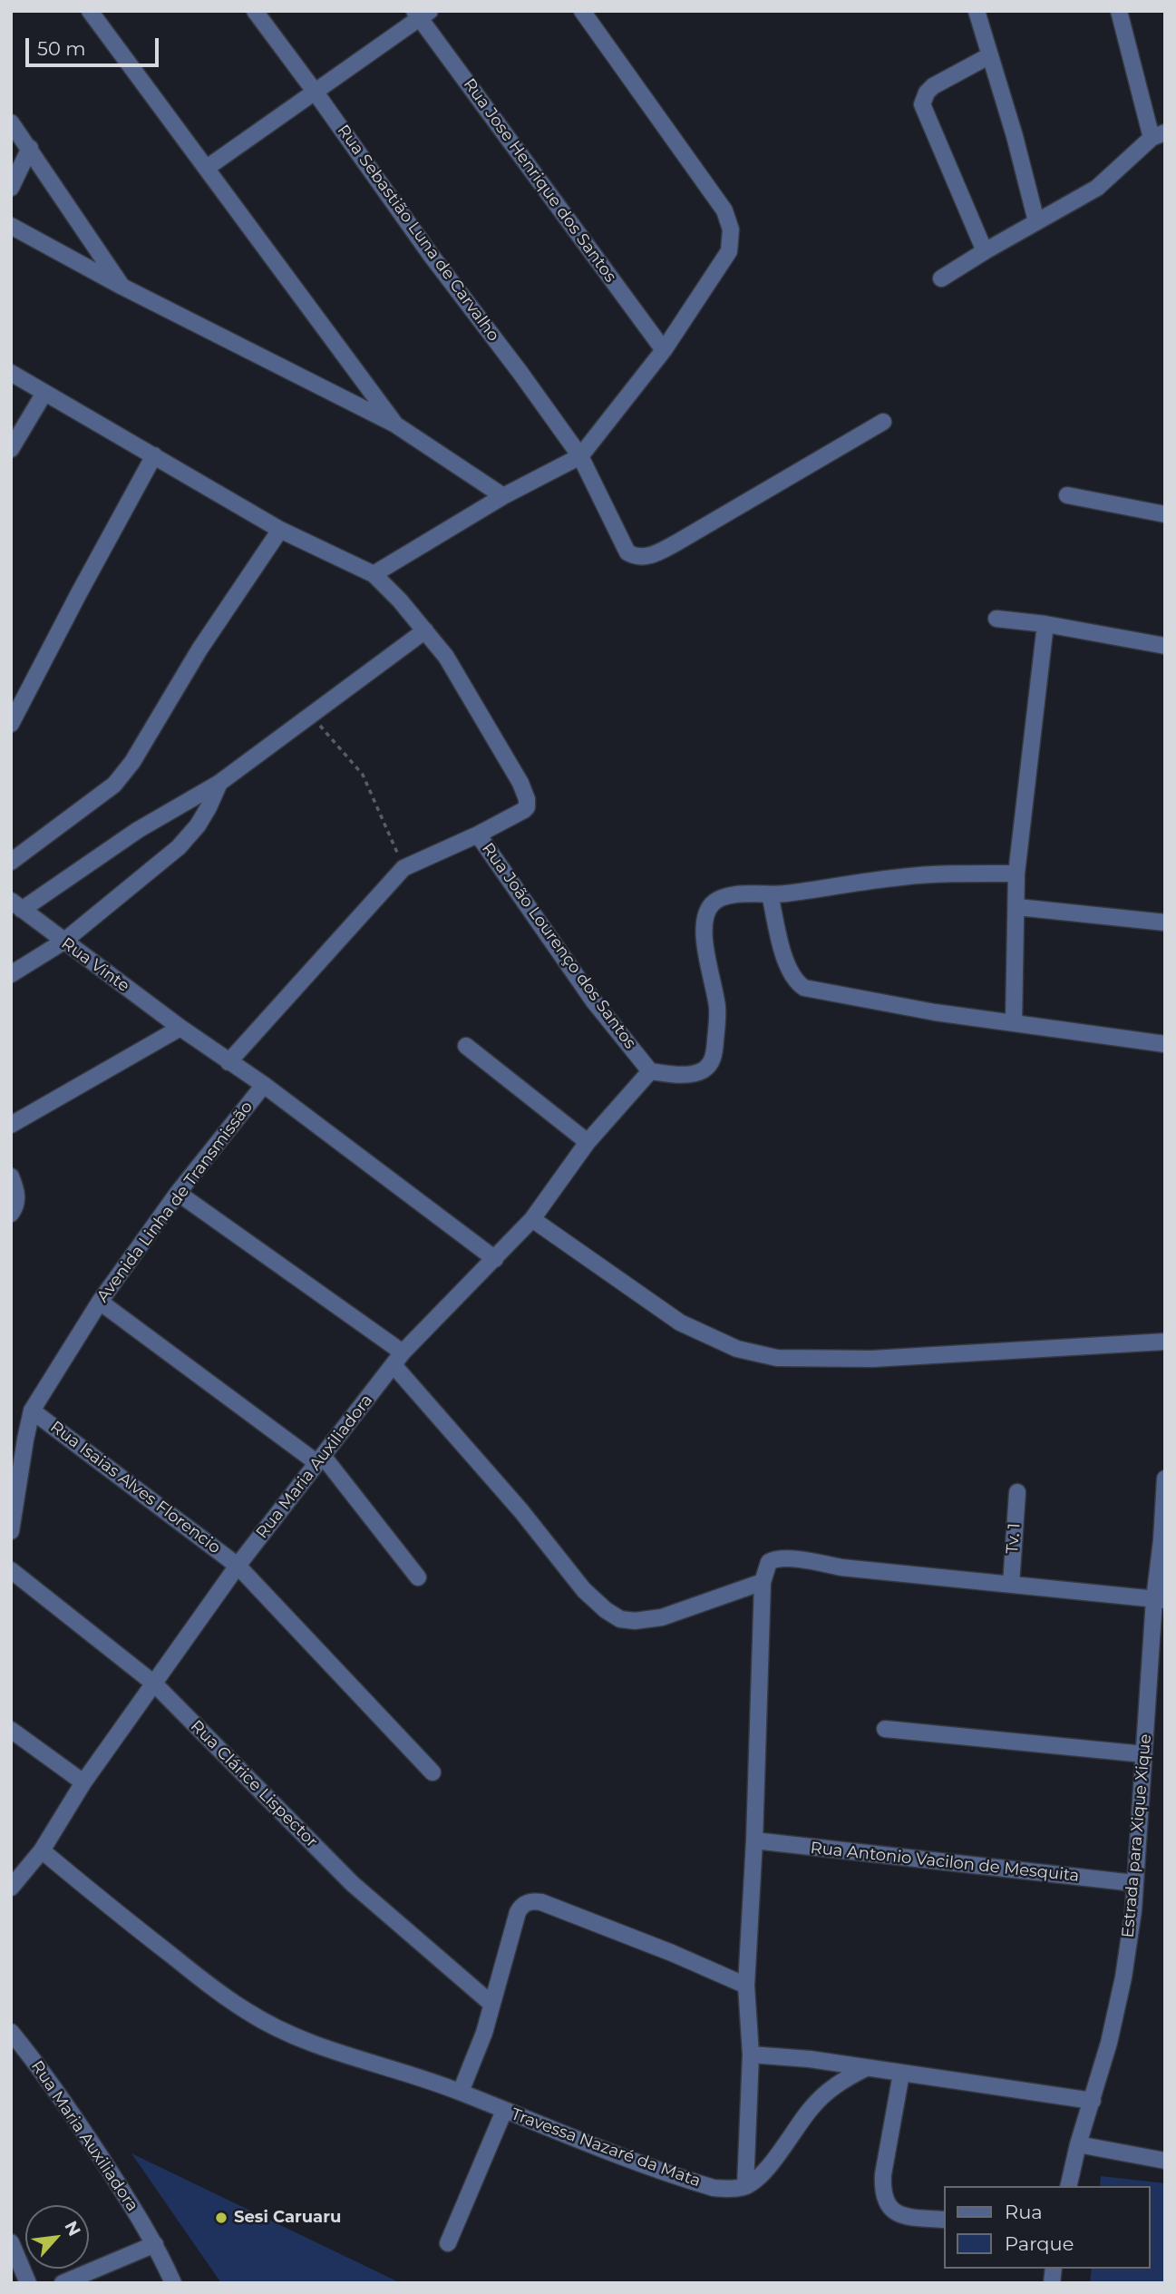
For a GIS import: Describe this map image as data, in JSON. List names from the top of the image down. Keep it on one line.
{"streets":{"street":["Rua Jose Henrique dos Santos","Rua Sebastião Luna de Carvalho","Rua João Lourenço dos Santos","Rua Vinte","Avenida Linha de Transmissão","Rua Maria Auxiliadora","Rua Isaias Alves Florencio","Tv. 1","Rua Clárice Lispector","Estrada para Xique Xique","Rua Antonio Vacilon de Mesquita","Travessa Nazaré da Mata"]},"crossings":[["Rua João Lourenço dos Santos","Rua Maria Auxiliadora"],["Rua Vinte","Avenida Linha de Transmissão"],["Rua Vinte","Rua Maria Auxiliadora"],["Avenida Linha de Transmissão","Rua Isaias Alves Florencio"],["Rua Maria Auxiliadora","Rua Isaias Alves Florencio"],["Rua Maria Auxiliadora","Rua Clárice Lispector"],["Rua Maria Auxiliadora","Travessa Nazaré da Mata"],["Estrada para Xique Xique","Rua Antonio Vacilon de Mesquita"]],"places":["Sesi Caruaru"],"legend":["Rua","Parque"],"scale_bar":"50 m","north":"top right"}
